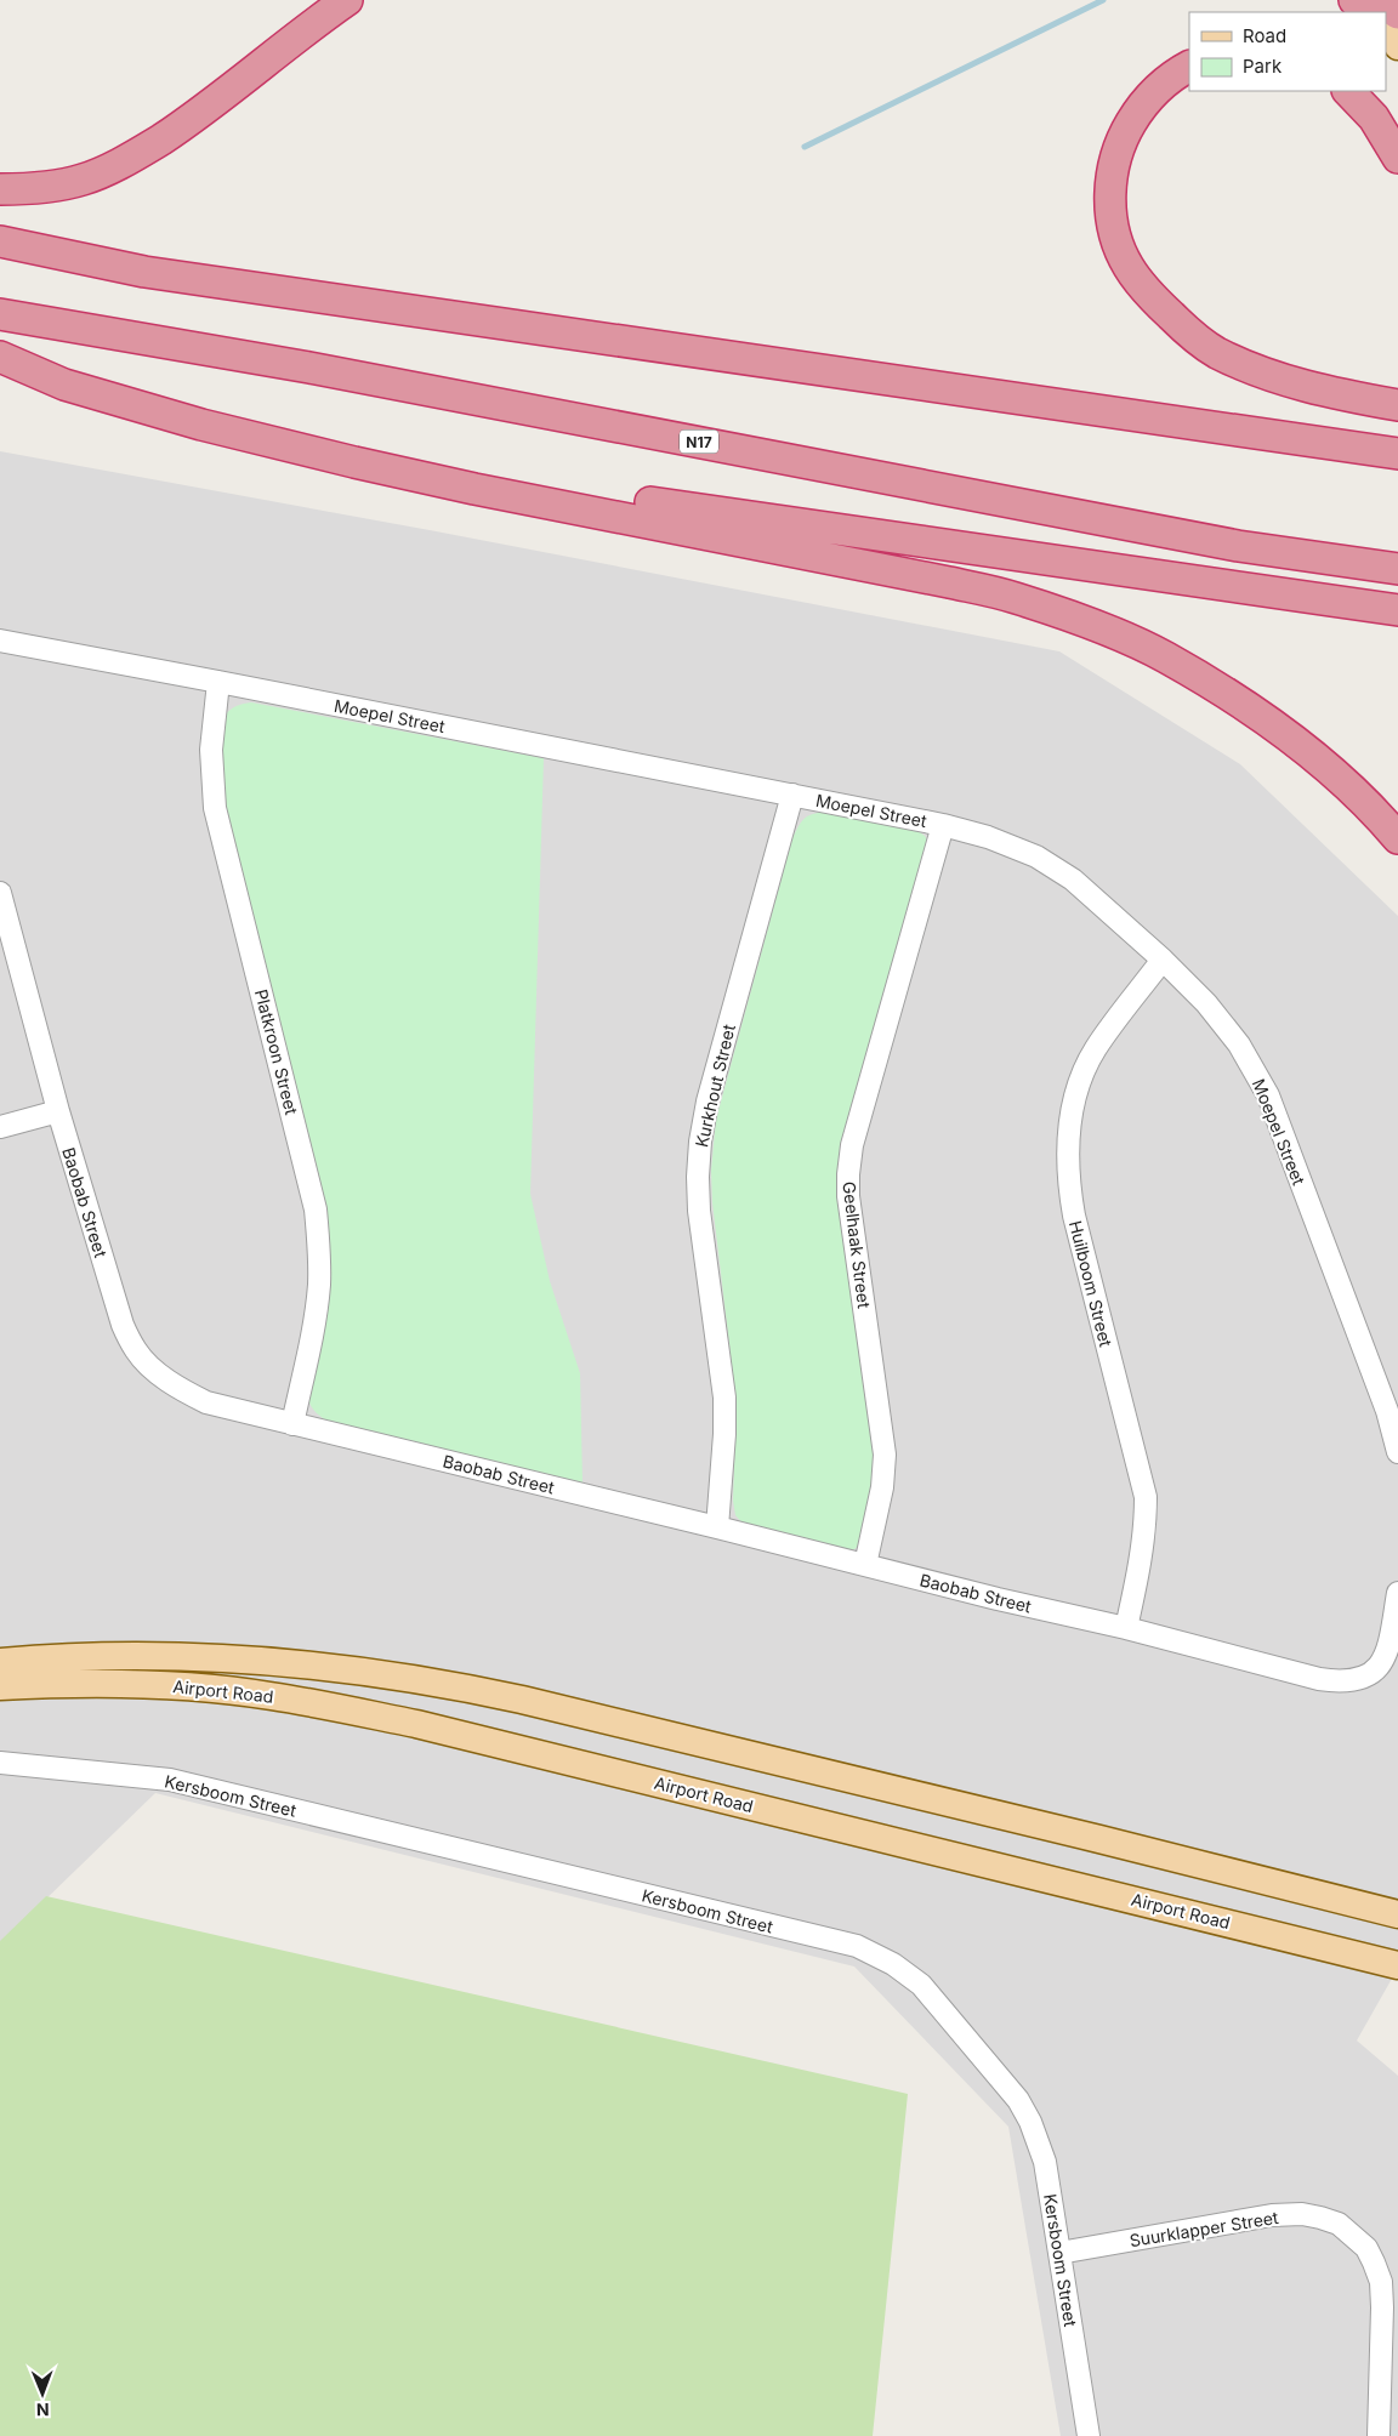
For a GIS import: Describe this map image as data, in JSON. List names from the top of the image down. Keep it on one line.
{"streets":{"highway":["N17"],"main road":["Airport Road"],"street":["Moepel Street","Platkroon Street","Kurkhout Street","Baobab Street","Geelhaak Street","Huilboom Street","Kersboom Street","Suurklapper Street"]},"crossings":[["Moepel Street","Platkroon Street"],["Moepel Street","Kurkhout Street"],["Moepel Street","Geelhaak Street"],["Moepel Street","Huilboom Street"],["Platkroon Street","Baobab Street"],["Kurkhout Street","Baobab Street"],["Baobab Street","Geelhaak Street"],["Baobab Street","Huilboom Street"],["Kersboom Street","Suurklapper Street"]],"legend":["Road","Park"],"north":"bottom"}
